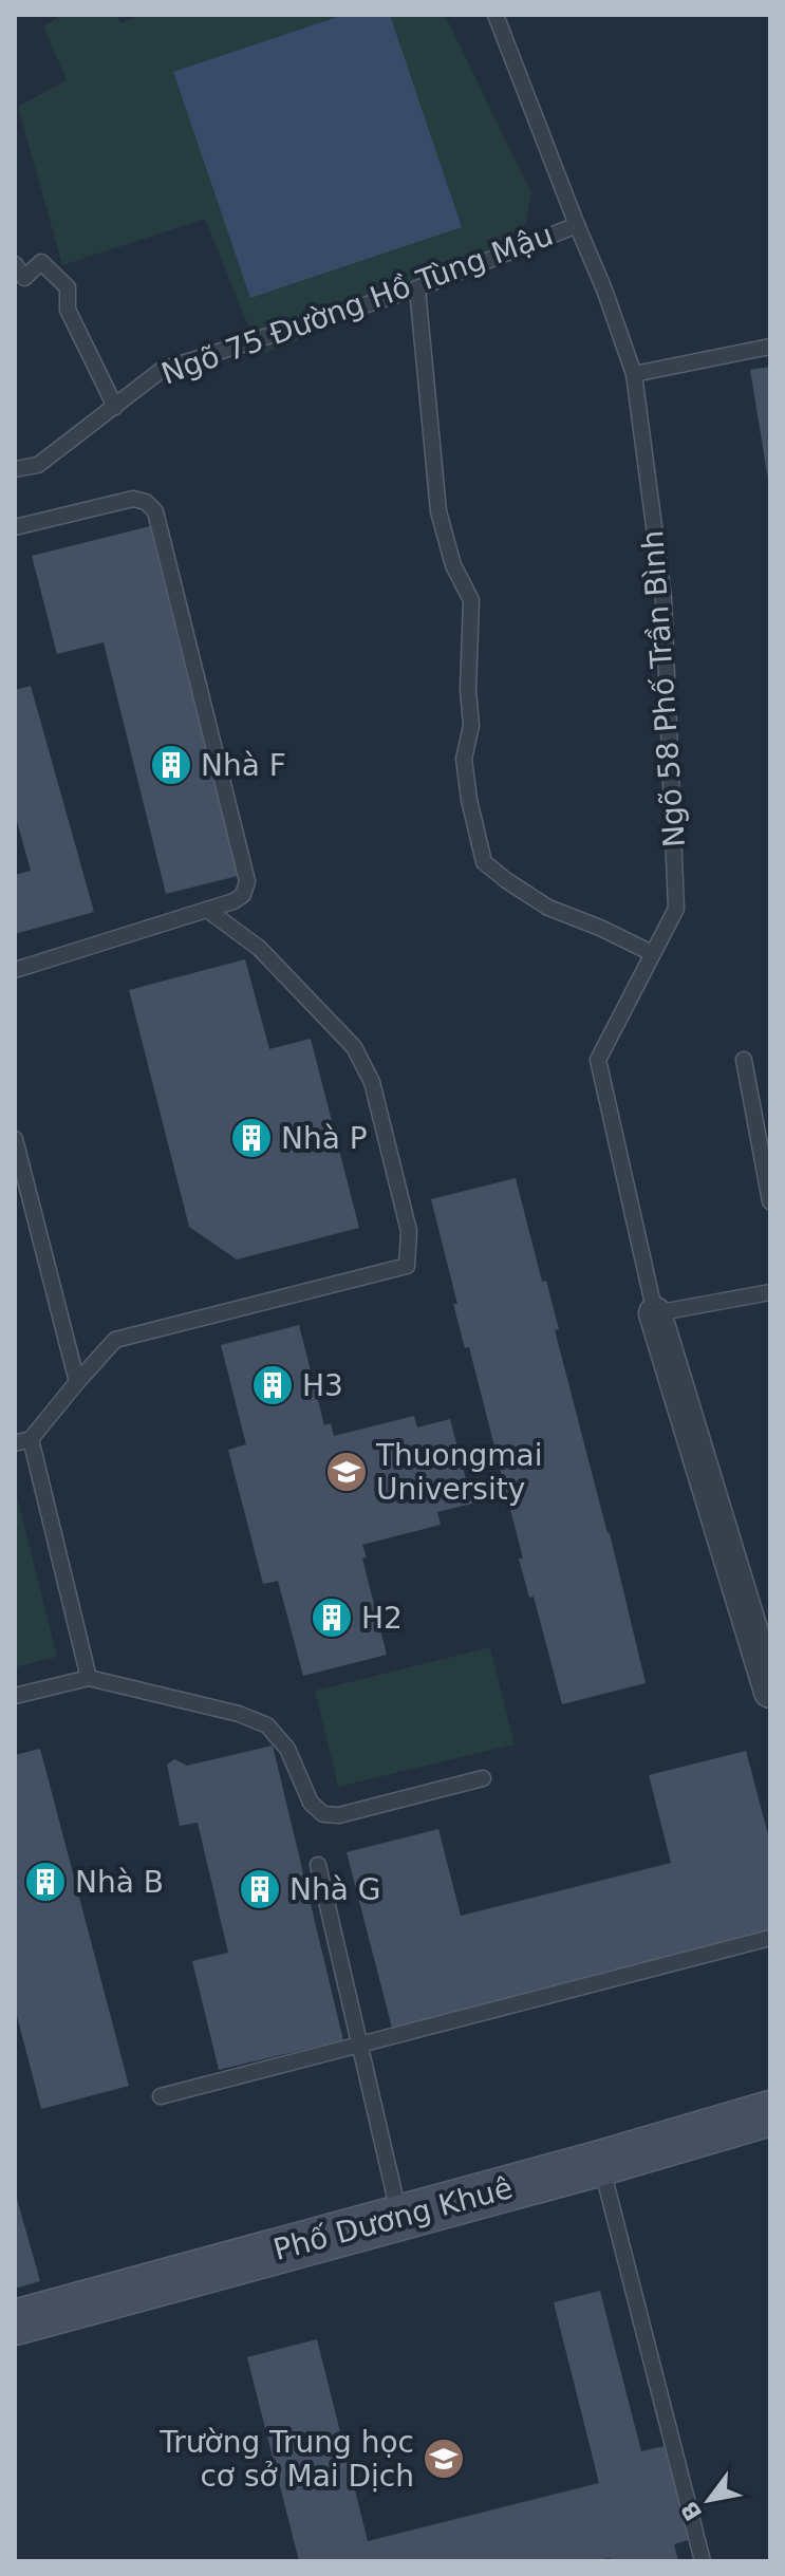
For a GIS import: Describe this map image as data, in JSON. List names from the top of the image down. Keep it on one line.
{"streets":{"street":["Phố Dương Khuê"],"lane":["Ngõ 75 Đường Hồ Tùng Mậu","Ngõ 58 Phố Trần Bình"]},"crossings":[["Ngõ 75 Đường Hồ Tùng Mậu","Ngõ 58 Phố Trần Bình"]],"places":{"building":["Nhà F","Nhà P","H3","H2","Nhà B","Nhà G"],"school or university":["Thuongmai University","Trường Trung học cơ sở Mai Dịch"]},"north":"bottom left"}
